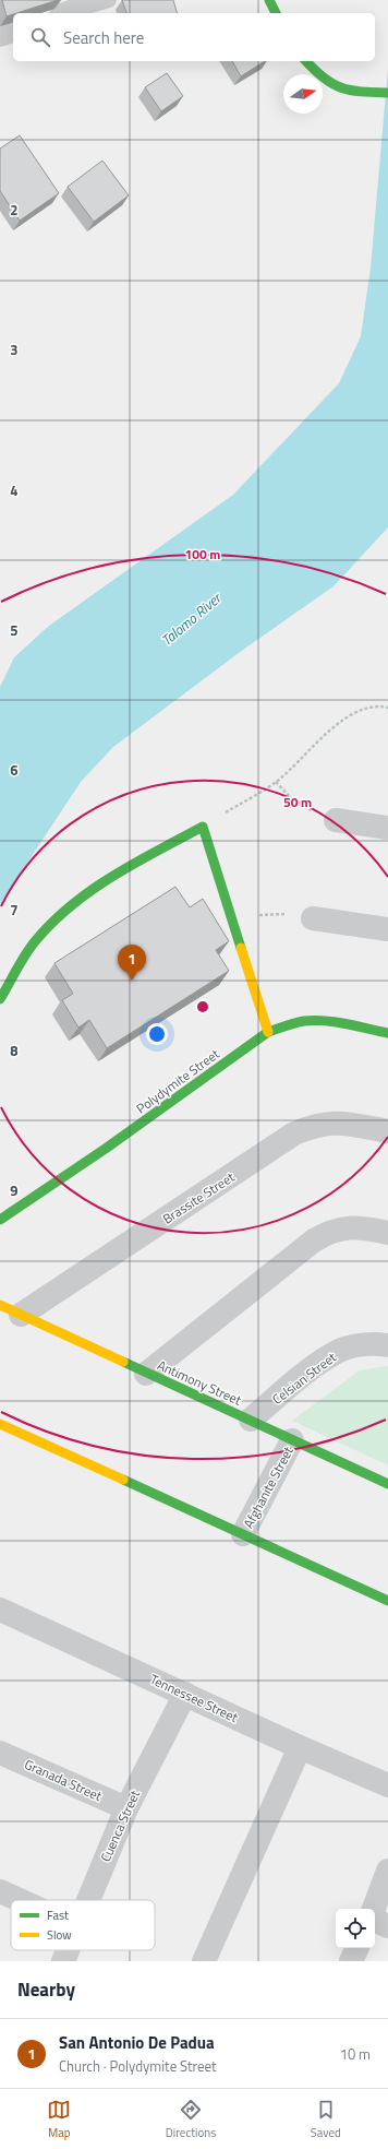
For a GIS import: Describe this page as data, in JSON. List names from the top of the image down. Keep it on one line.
{"streets":{"street":["Polydymite Street","Brassite Street","Celsian Street","Antimony Street","Afghanite Street","Tennessee Street","Granada Street","Cuenca Street"]},"crossings":[["Brassite Street","Antimony Street"],["Celsian Street","Antimony Street"],["Antimony Street","Afghanite Street"],["Tennessee Street","Cuenca Street"],["Granada Street","Cuenca Street"]],"water":["Talomo River"],"legend":["Fast","Slow"],"north":"right","page":{"search":"Search here","pins":"1","heading":"Nearby","list":[{"mark":"1","name":"San Antonio De Padua","note":"Church · Polydymite Street","value":"10 m"}],"nav":["Map","Directions","Saved"]},"grid":{"rows":["2","3","4","5","6","7","8","9"]},"rings":["100 m","50 m"]}
